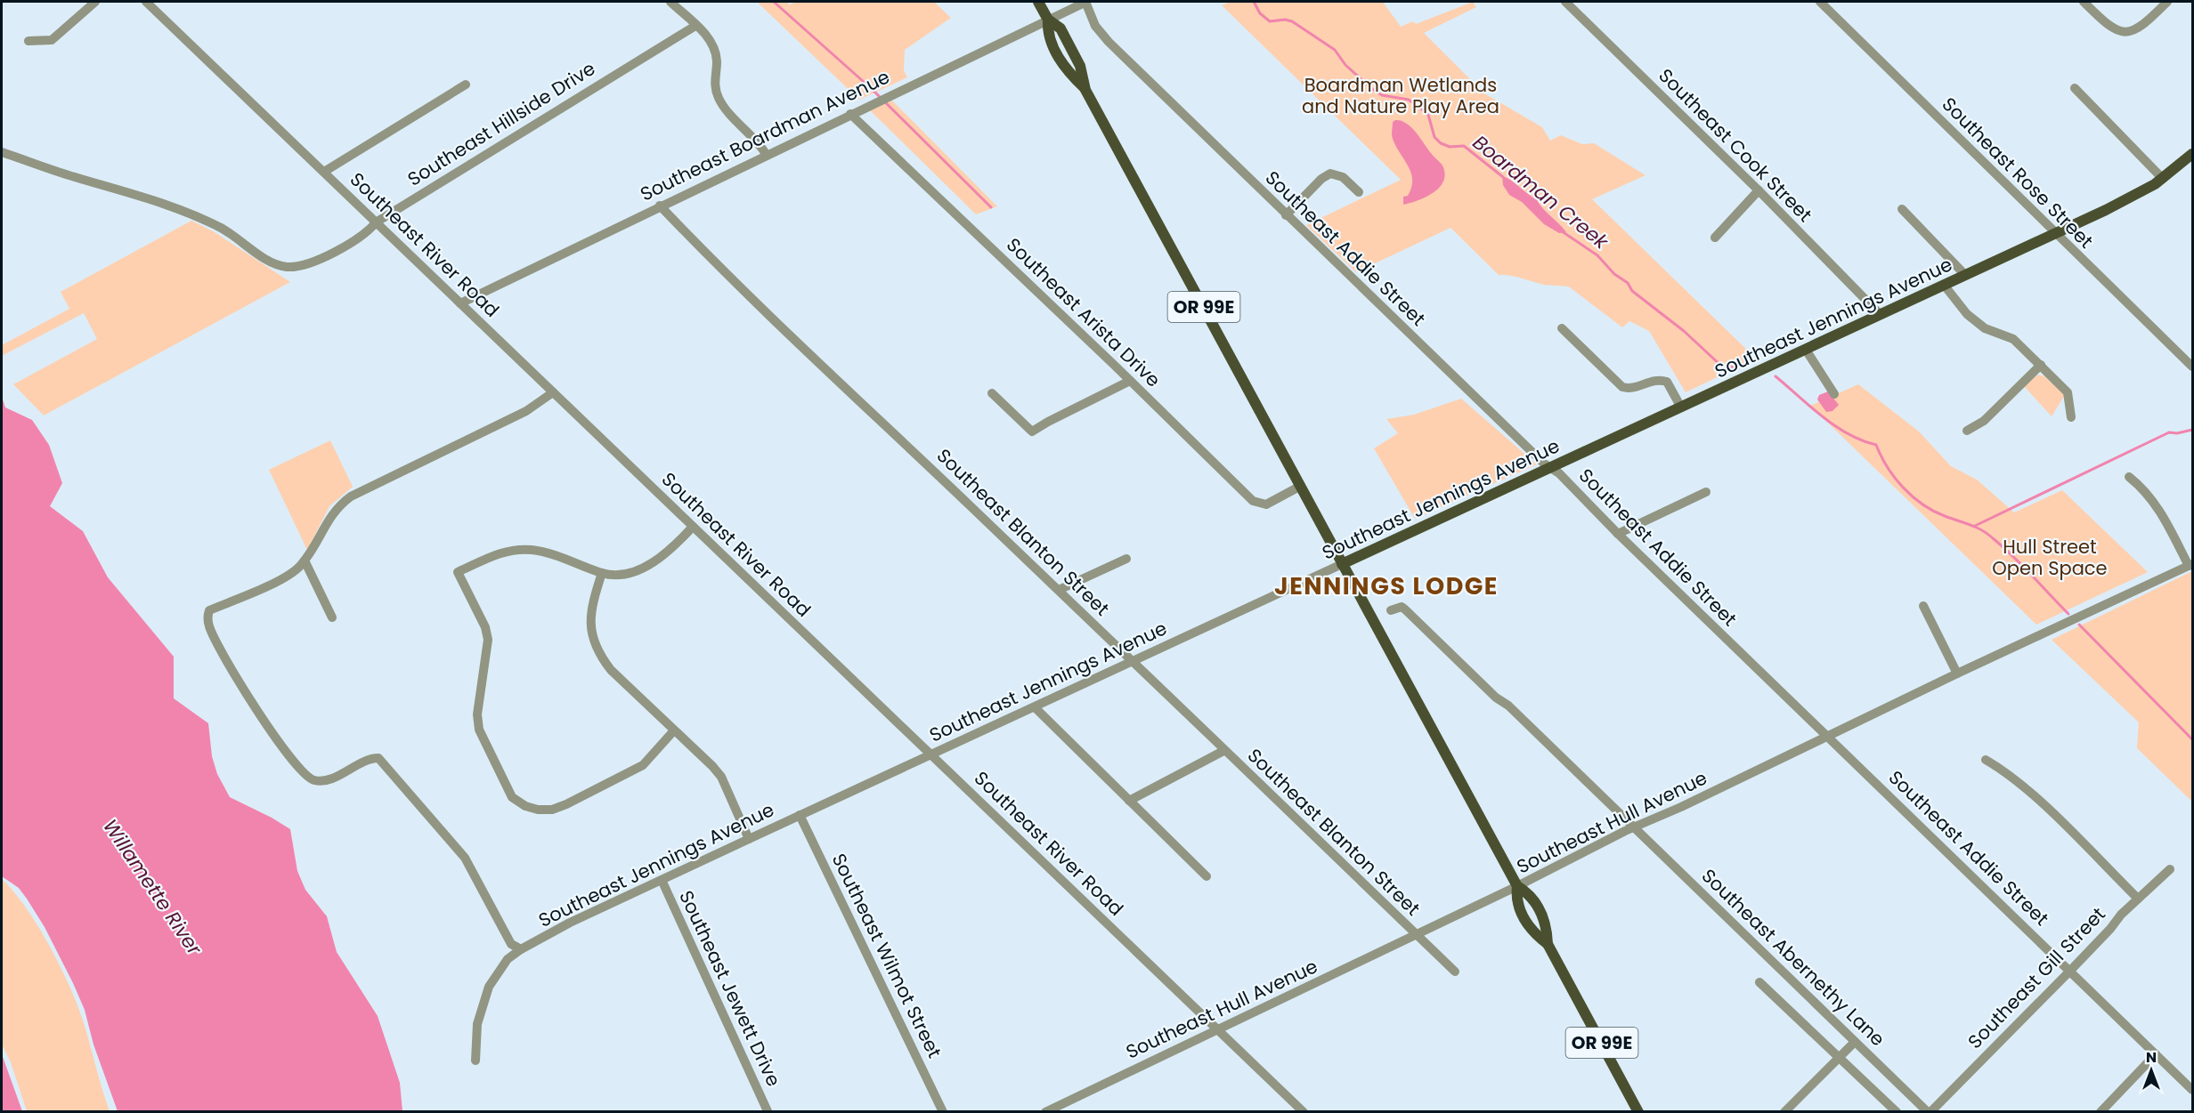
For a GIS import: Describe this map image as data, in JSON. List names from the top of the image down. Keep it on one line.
{"streets":{"main road":["OR 99E","Southeast Jennings Avenue"],"street":["Southeast Hillside Drive","Southeast Boardman Avenue","Southeast Cook Street","Southeast Rose Street","Southeast River Road","Southeast Addie Street","Southeast Arista Drive","Southeast Blanton Street","Southeast Hull Avenue","Southeast Wilmot Street","Southeast Abernethy Lane","Southeast Gill Street","Southeast Jewett Drive"]},"crossings":[["Southeast Hillside Drive","Southeast River Road"],["Southeast Boardman Avenue","Southeast River Road"],["Southeast Boardman Avenue","Southeast Addie Street"],["Southeast Boardman Avenue","OR 99E"],["Southeast Boardman Avenue","Southeast Arista Drive"],["Southeast Boardman Avenue","Southeast Blanton Street"],["Southeast Cook Street","Southeast Jennings Avenue"],["Southeast Rose Street","Southeast Jennings Avenue"],["Southeast River Road","Southeast Jennings Avenue"],["Southeast River Road","Southeast Hull Avenue"],["Southeast Addie Street","Southeast Jennings Avenue"],["Southeast Addie Street","Southeast Hull Avenue"],["Southeast Addie Street","Southeast Gill Street"],["OR 99E","Southeast Arista Drive"],["OR 99E","Southeast Jennings Avenue"],["OR 99E","Southeast Hull Avenue"],["Southeast Jennings Avenue","Southeast Blanton Street"],["Southeast Jennings Avenue","Southeast Wilmot Street"],["Southeast Jennings Avenue","Southeast Jewett Drive"],["Southeast Blanton Street","Southeast Hull Avenue"],["Southeast Hull Avenue","Southeast Abernethy Lane"],["Southeast Abernethy Lane","Southeast Gill Street"]],"districts":["JENNINGS LODGE"],"water":["Boardman Creek","Willamette River"],"parks":["Boardman Wetlands and Nature Play Area","Hull Street Open Space"],"north":"top"}
